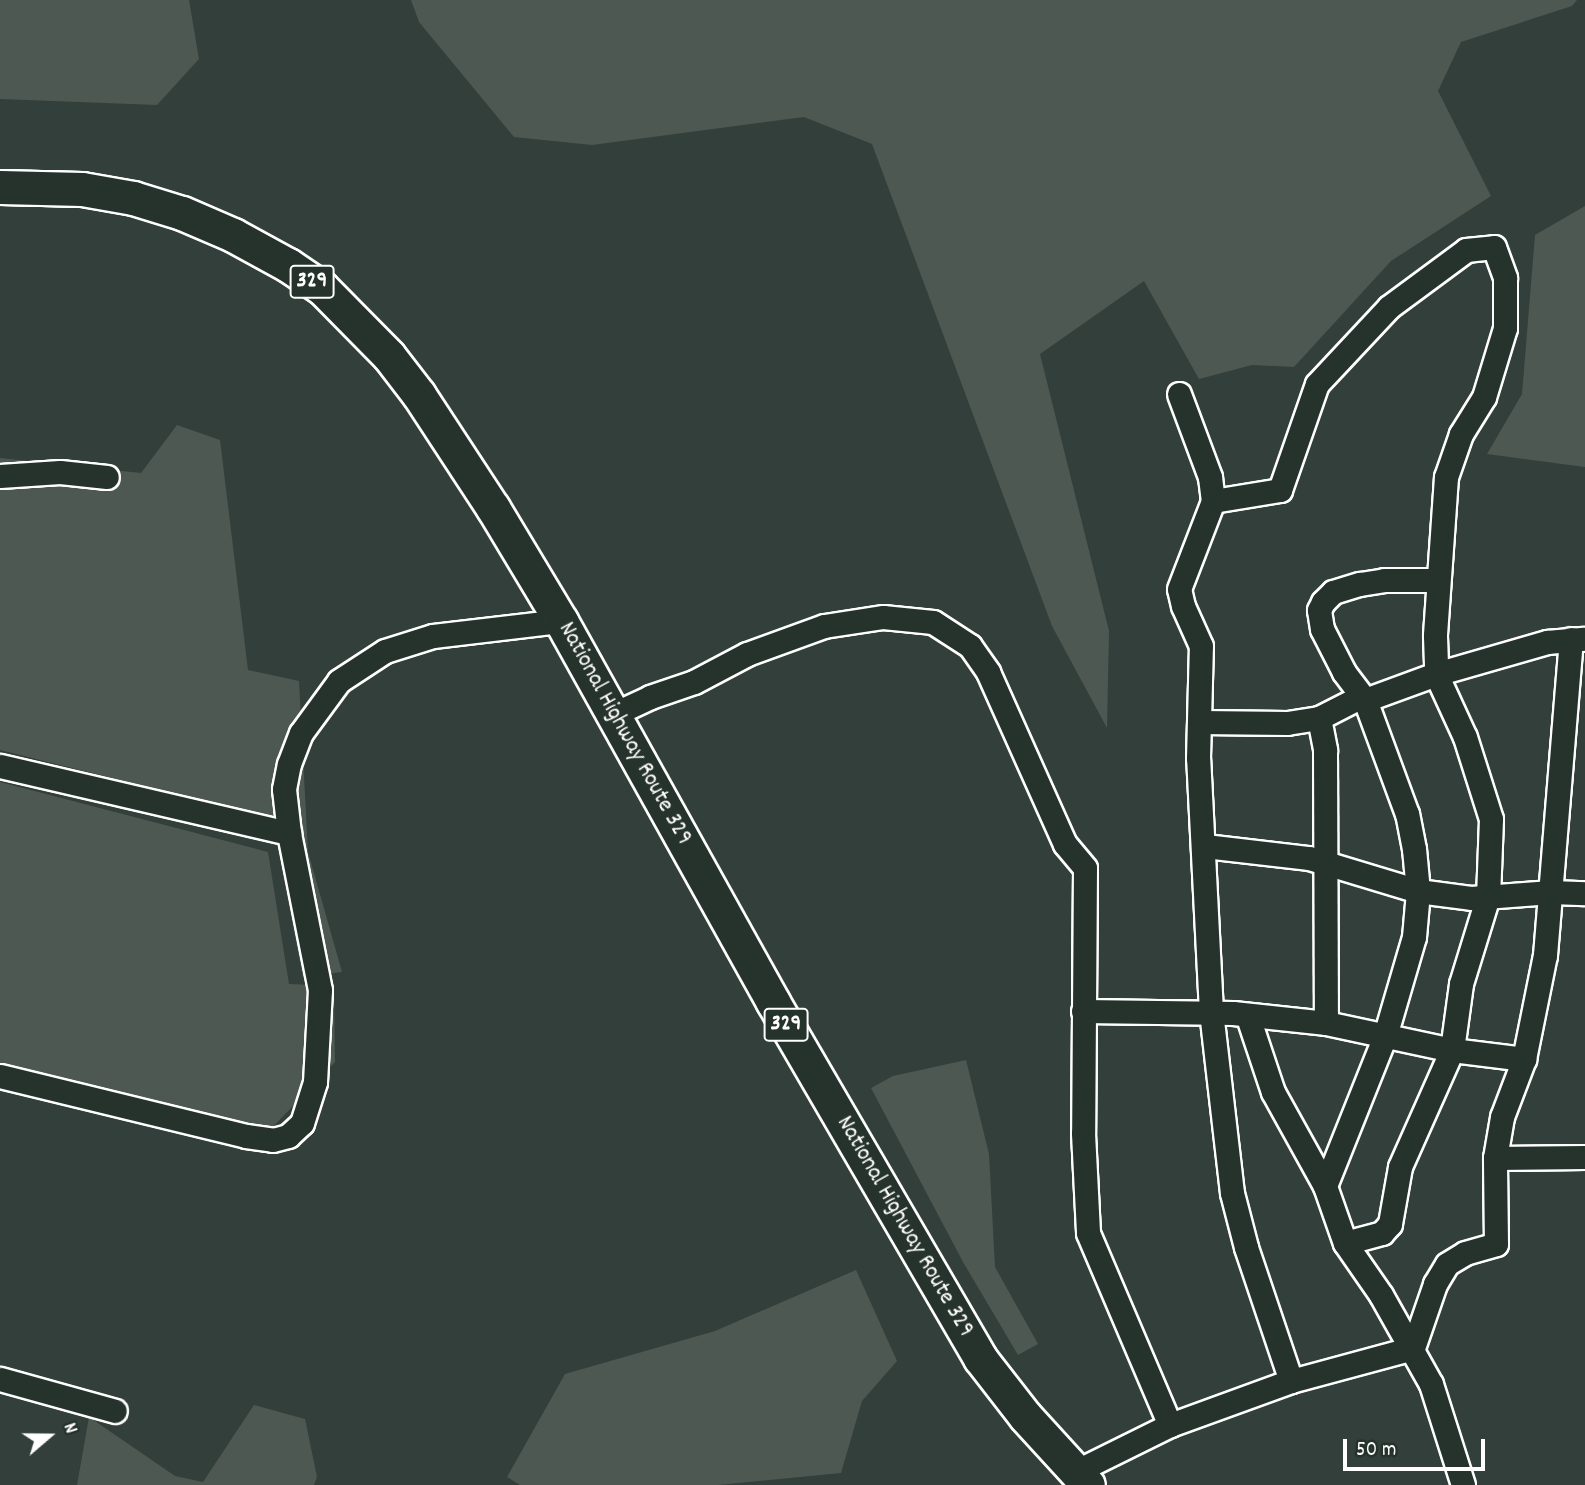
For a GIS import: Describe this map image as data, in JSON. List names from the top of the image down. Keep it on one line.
{"streets":{"highway":["329","National Highway Route 329"]},"scale_bar":"50 m","north":"right"}
